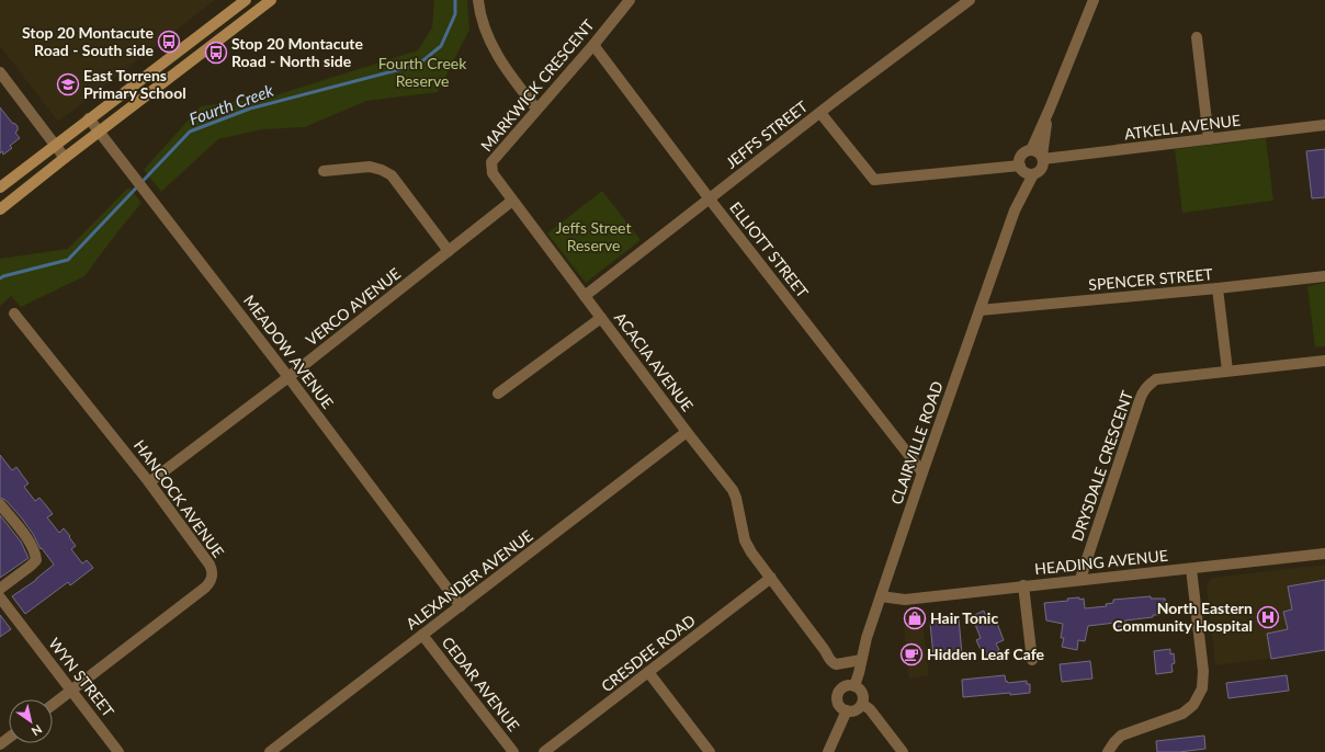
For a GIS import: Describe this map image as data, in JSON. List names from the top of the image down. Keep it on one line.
{"streets":{"street":["MARKWICK CRESCENT","ATKELL AVENUE","JEFFS STREET","ELLIOTT STREET","SPENCER STREET","VERCO AVENUE","MEADOW AVENUE","ACACIA AVENUE","CLAIRVILLE ROAD","DRYSDALE CRESCENT","HANCOCK AVENUE","HEADING AVENUE","ALEXANDER AVENUE","CRESDEE ROAD","WYN STREET","CEDAR AVENUE"]},"crossings":[["MARKWICK CRESCENT","ELLIOTT STREET"],["MARKWICK CRESCENT","ACACIA AVENUE"],["ATKELL AVENUE","CLAIRVILLE ROAD"],["JEFFS STREET","ELLIOTT STREET"],["JEFFS STREET","ACACIA AVENUE"],["ELLIOTT STREET","CLAIRVILLE ROAD"],["SPENCER STREET","CLAIRVILLE ROAD"],["VERCO AVENUE","MEADOW AVENUE"],["VERCO AVENUE","ACACIA AVENUE"],["VERCO AVENUE","HANCOCK AVENUE"],["MEADOW AVENUE","ALEXANDER AVENUE"],["ACACIA AVENUE","CLAIRVILLE ROAD"],["ACACIA AVENUE","ALEXANDER AVENUE"],["ACACIA AVENUE","CRESDEE ROAD"],["CLAIRVILLE ROAD","HEADING AVENUE"],["DRYSDALE CRESCENT","HEADING AVENUE"],["HANCOCK AVENUE","WYN STREET"],["ALEXANDER AVENUE","CEDAR AVENUE"]],"water":["Fourth Creek"],"parks":["Fourth Creek Reserve","Jeffs Street Reserve"],"places":{"bus stop":["Stop 20 Montacute Road - South side","Stop 20 Montacute Road - North side"],"school or university":["East Torrens Primary School"],"hospital":["North Eastern Community Hospital"],"shop":["Hair Tonic"],"cafe":["Hidden Leaf Cafe"]},"north":"bottom right"}
